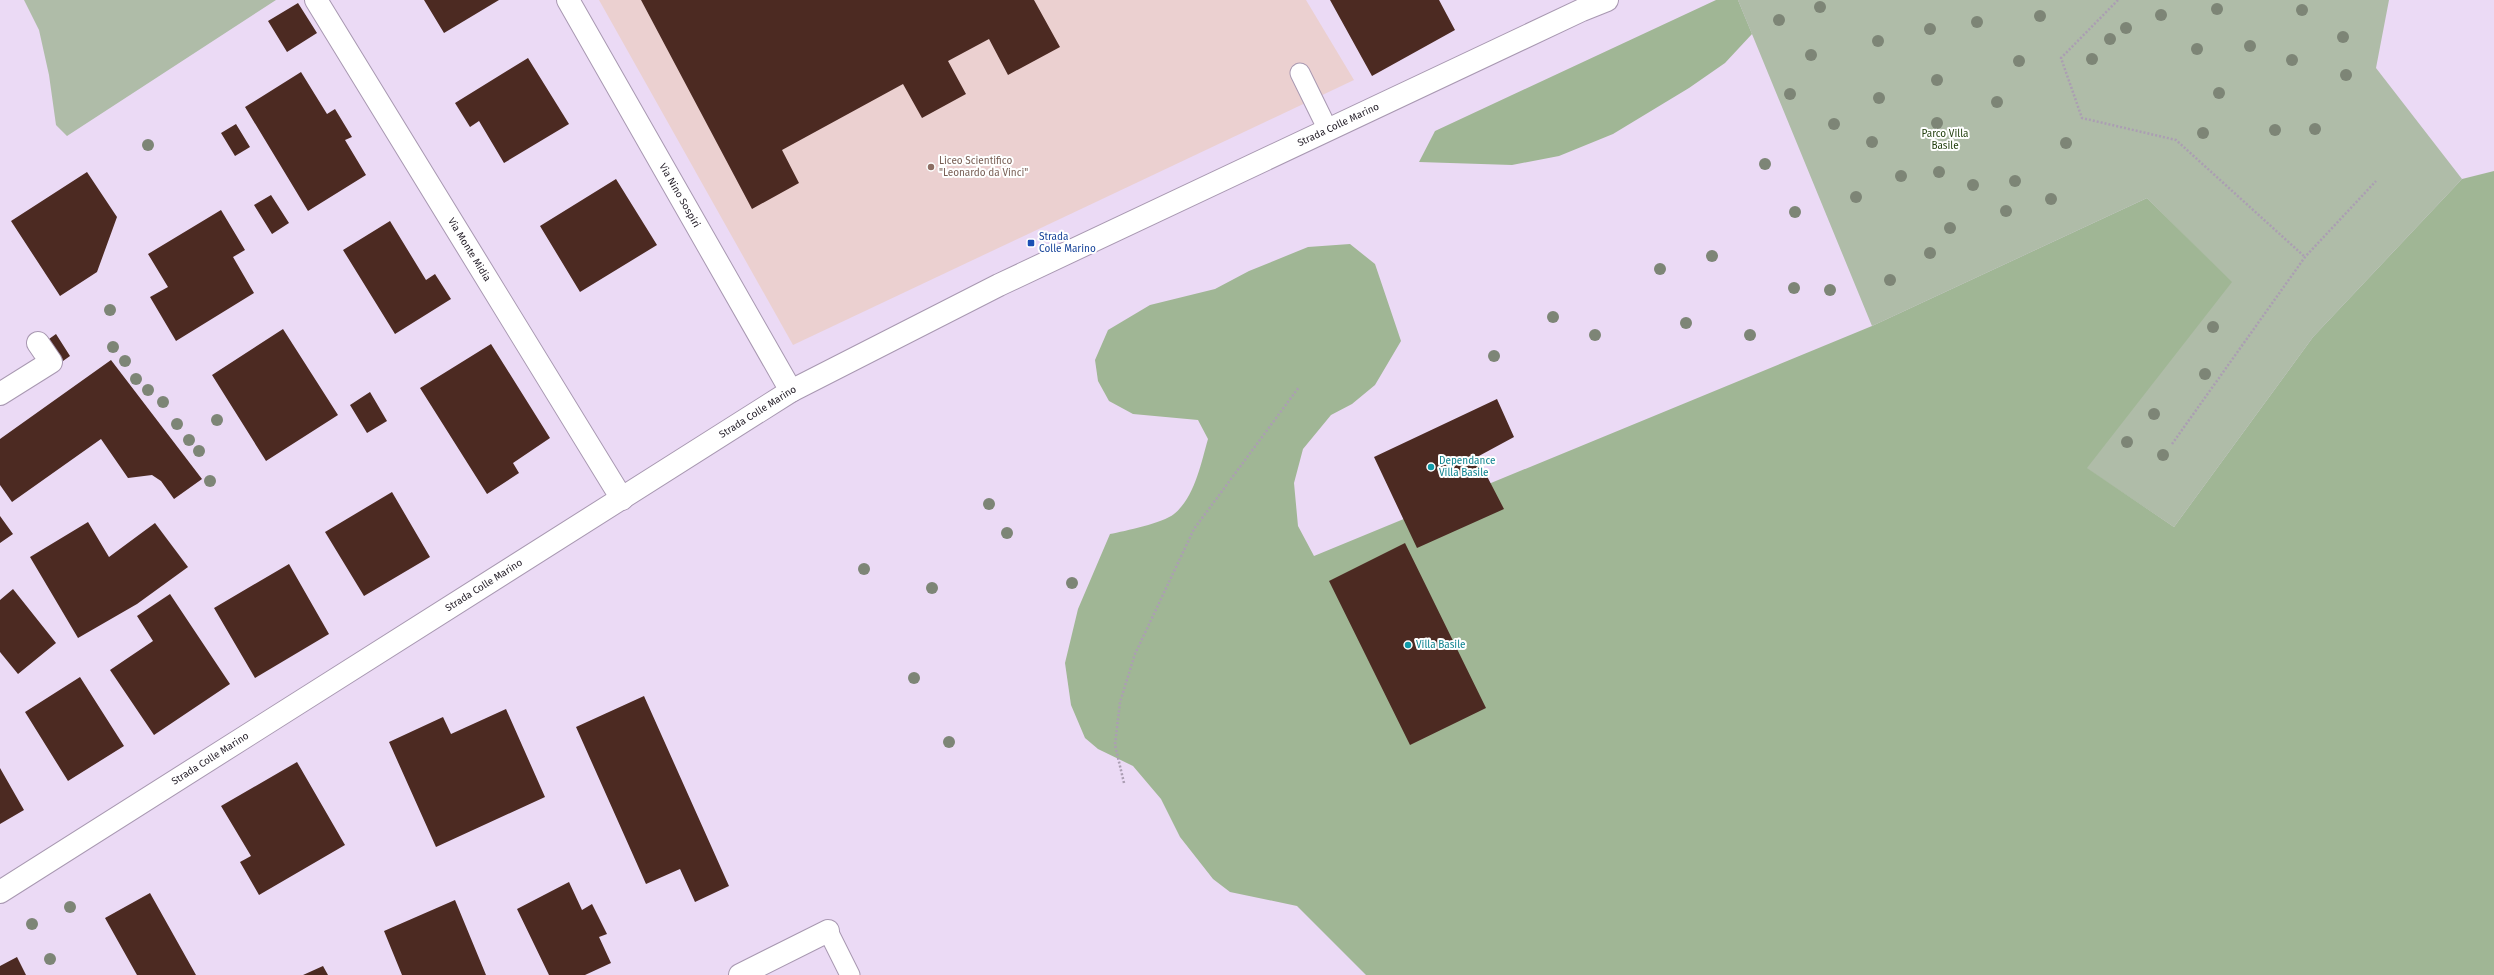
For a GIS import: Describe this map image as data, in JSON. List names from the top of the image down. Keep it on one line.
{"streets":{"street":["Strada Colle Marino","Via Nino Sospiri","Via Monte Midia"]},"crossings":[["Strada Colle Marino","Via Nino Sospiri"],["Strada Colle Marino","Via Monte Midia"]],"parks":["Parco Villa Basile"],"places":{"other":["Liceo Scientifico \"Leonardo da Vinci\"","Dependance Villa Basile","Villa Basile"],"transit":["Strada Colle Marino"]}}
